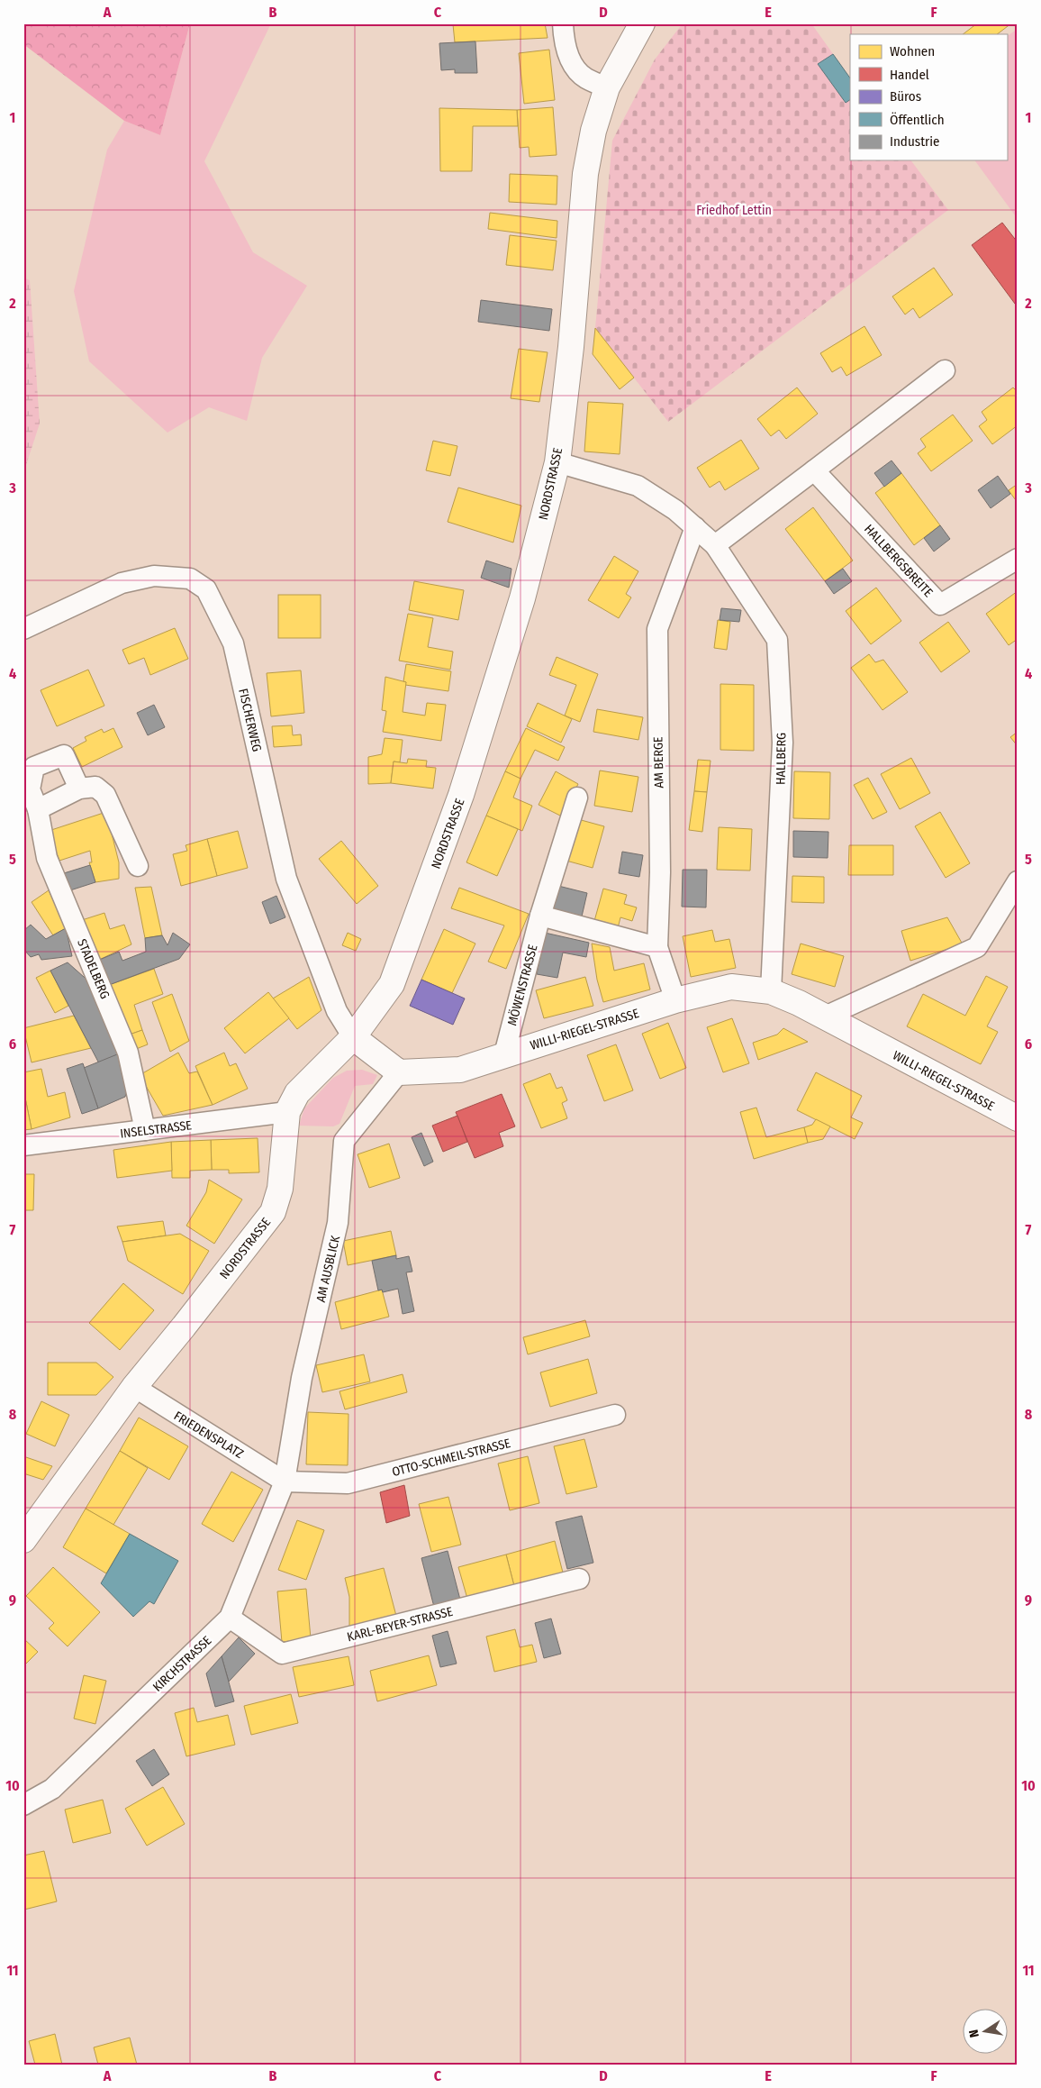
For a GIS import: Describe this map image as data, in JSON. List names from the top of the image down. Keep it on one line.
{"streets":{"street":["NORDSTRASSE","HALLBERGSBREITE","FISCHERWEG","HALLBERG","AM BERGE","STADELBERG","MÖWENSTRASSE","WILLI-RIEGEL-STRASSE","INSELSTRASSE","AM AUSBLICK","FRIEDENSPLATZ","OTTO-SCHMEIL-STRASSE","KARL-BEYER-STRASSE","KIRCHSTRASSE"]},"crossings":[["NORDSTRASSE","FISCHERWEG"],["NORDSTRASSE","HALLBERG"],["NORDSTRASSE","INSELSTRASSE"],["NORDSTRASSE","FRIEDENSPLATZ"],["HALLBERG","AM BERGE"],["HALLBERG","WILLI-RIEGEL-STRASSE"],["AM BERGE","WILLI-RIEGEL-STRASSE"],["STADELBERG","INSELSTRASSE"],["MÖWENSTRASSE","WILLI-RIEGEL-STRASSE"],["WILLI-RIEGEL-STRASSE","AM AUSBLICK"],["AM AUSBLICK","FRIEDENSPLATZ"],["AM AUSBLICK","OTTO-SCHMEIL-STRASSE"],["AM AUSBLICK","KIRCHSTRASSE"],["FRIEDENSPLATZ","OTTO-SCHMEIL-STRASSE"],["FRIEDENSPLATZ","KIRCHSTRASSE"],["OTTO-SCHMEIL-STRASSE","KIRCHSTRASSE"],["KARL-BEYER-STRASSE","KIRCHSTRASSE"]],"parks":["Friedhof Lettin"],"legend":["Wohnen","Handel","Büros","Öffentlich","Industrie"],"north":"left","grid":{"columns":["A","B","C","D","E","F"],"rows":["1","2","3","4","5","6","7","8","9","10","11"]}}
